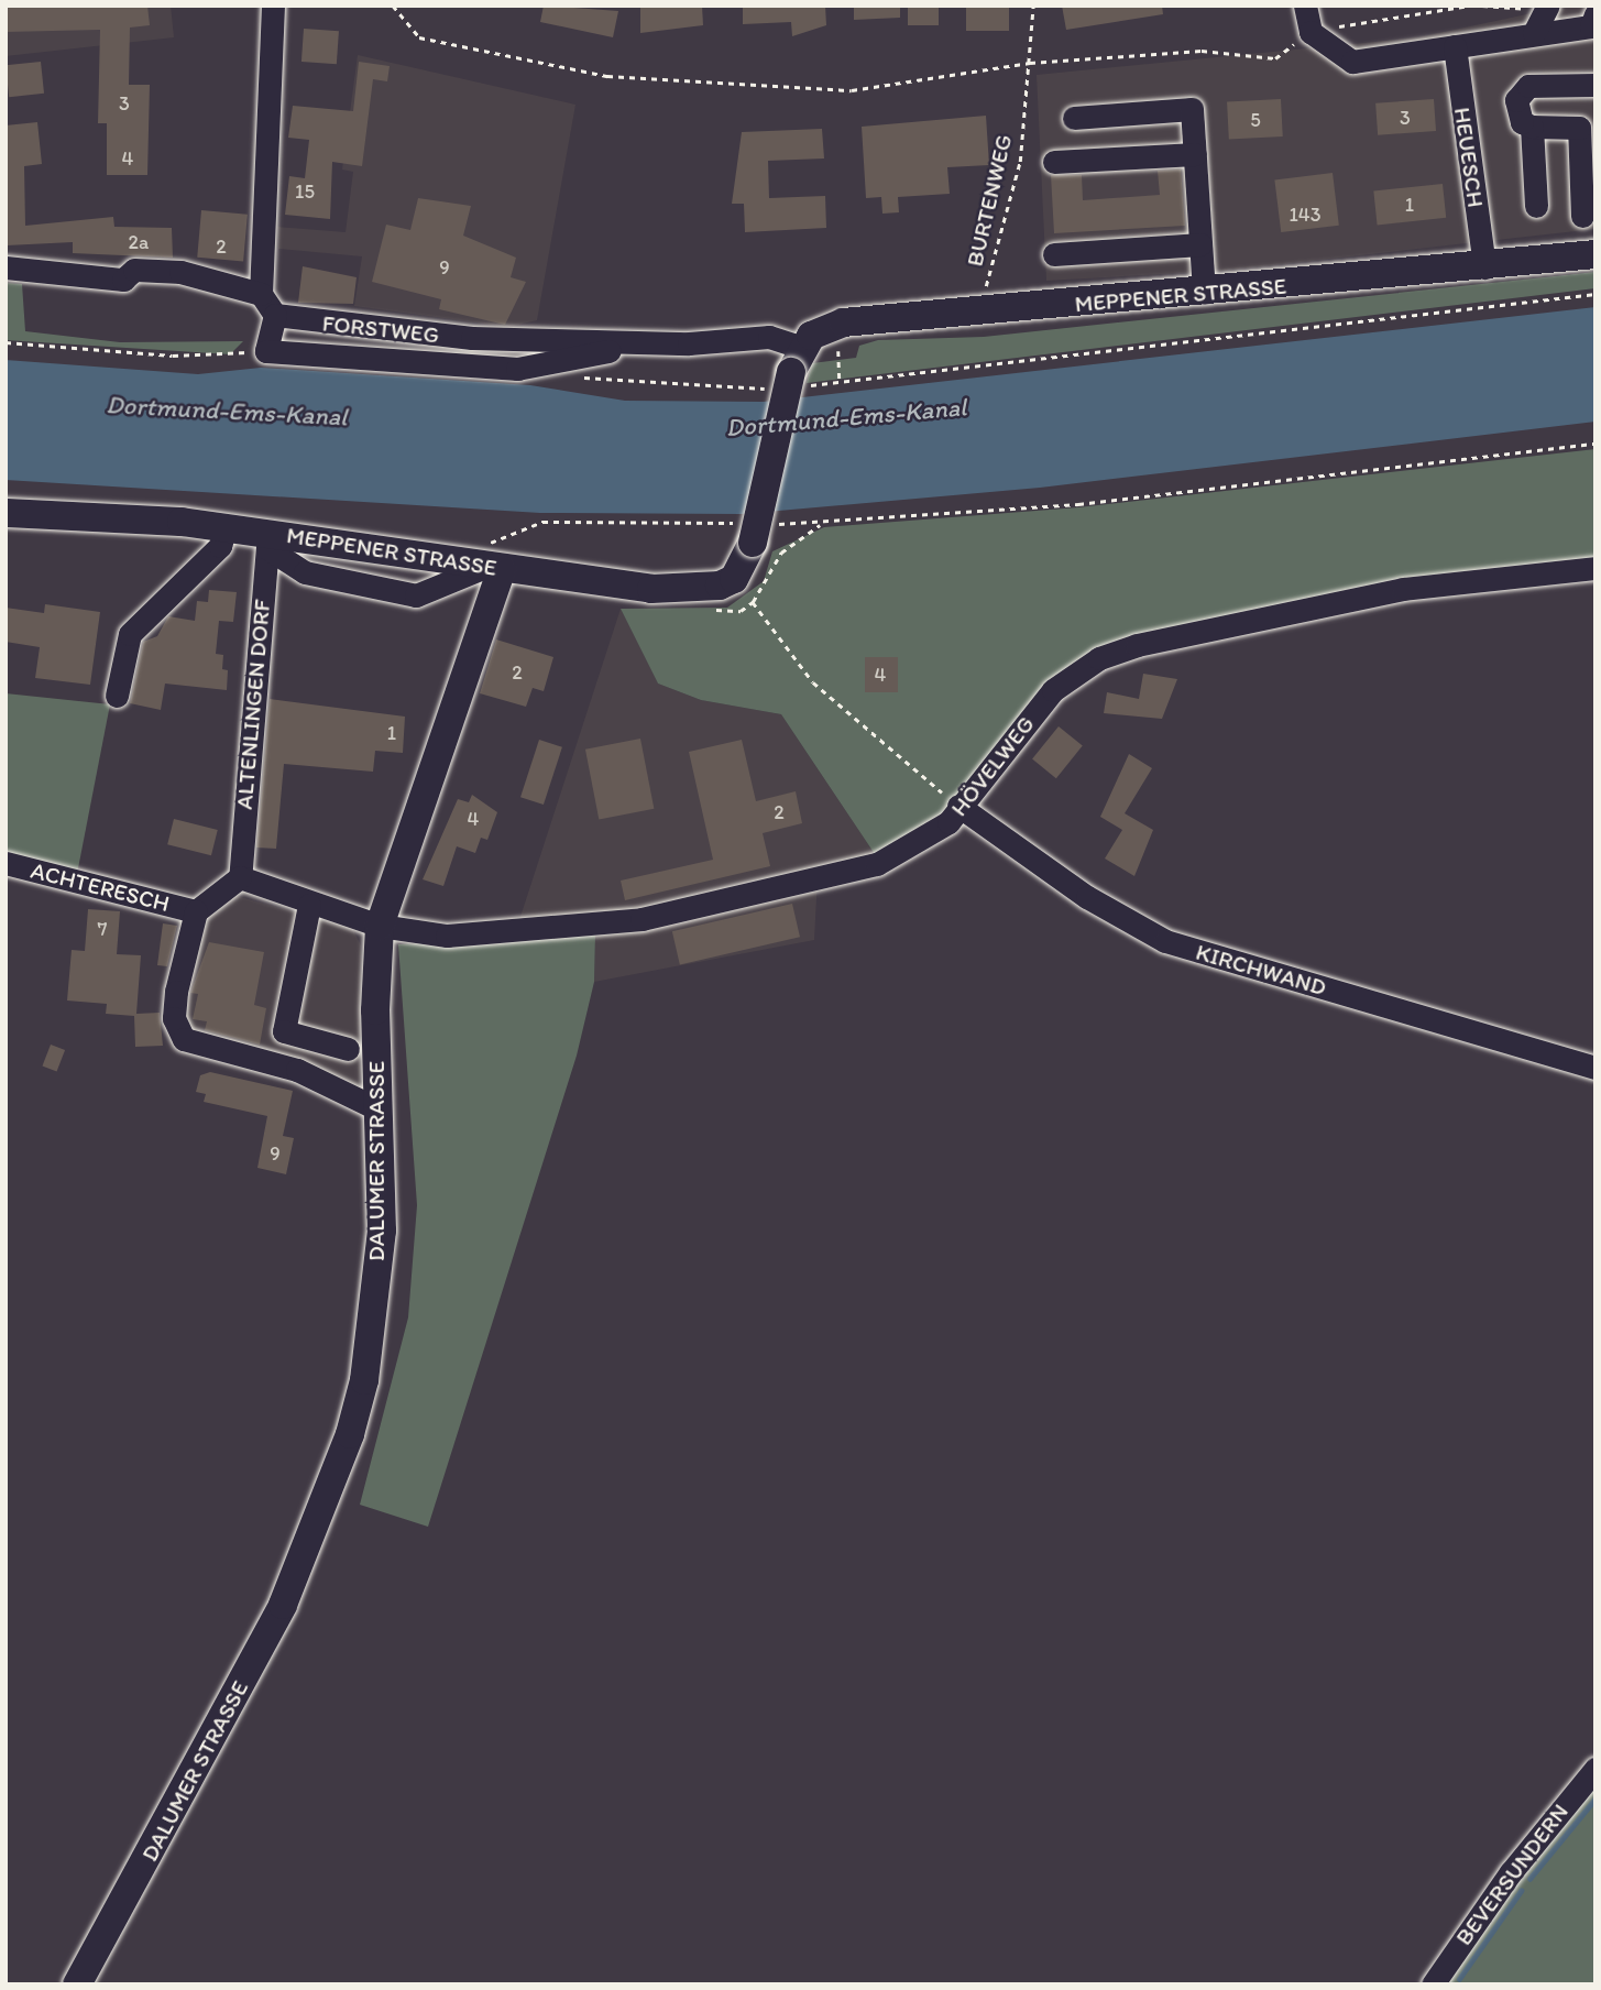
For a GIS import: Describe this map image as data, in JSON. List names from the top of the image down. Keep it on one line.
{"streets":{"main road":["MEPPENER STRASSE","DALUMER STRASSE"],"street":["HEUESCH","FORSTWEG","ALTENLINGEN DORF","HÖVELWEG","ACHTERESCH","KIRCHWAND","BEVERSUNDERN"],"path":["BURTENWEG"]},"crossings":[["HEUESCH","MEPPENER STRASSE"],["BURTENWEG","MEPPENER STRASSE"],["MEPPENER STRASSE","FORSTWEG"],["MEPPENER STRASSE","ALTENLINGEN DORF"],["MEPPENER STRASSE","DALUMER STRASSE"],["HÖVELWEG","KIRCHWAND"],["HÖVELWEG","DALUMER STRASSE"]],"water":["Dortmund-Ems-Kanal"],"house_numbers":["3","3","5","4","15","1","143","2a","2","9","2","4","1","2","4","7","9"]}
